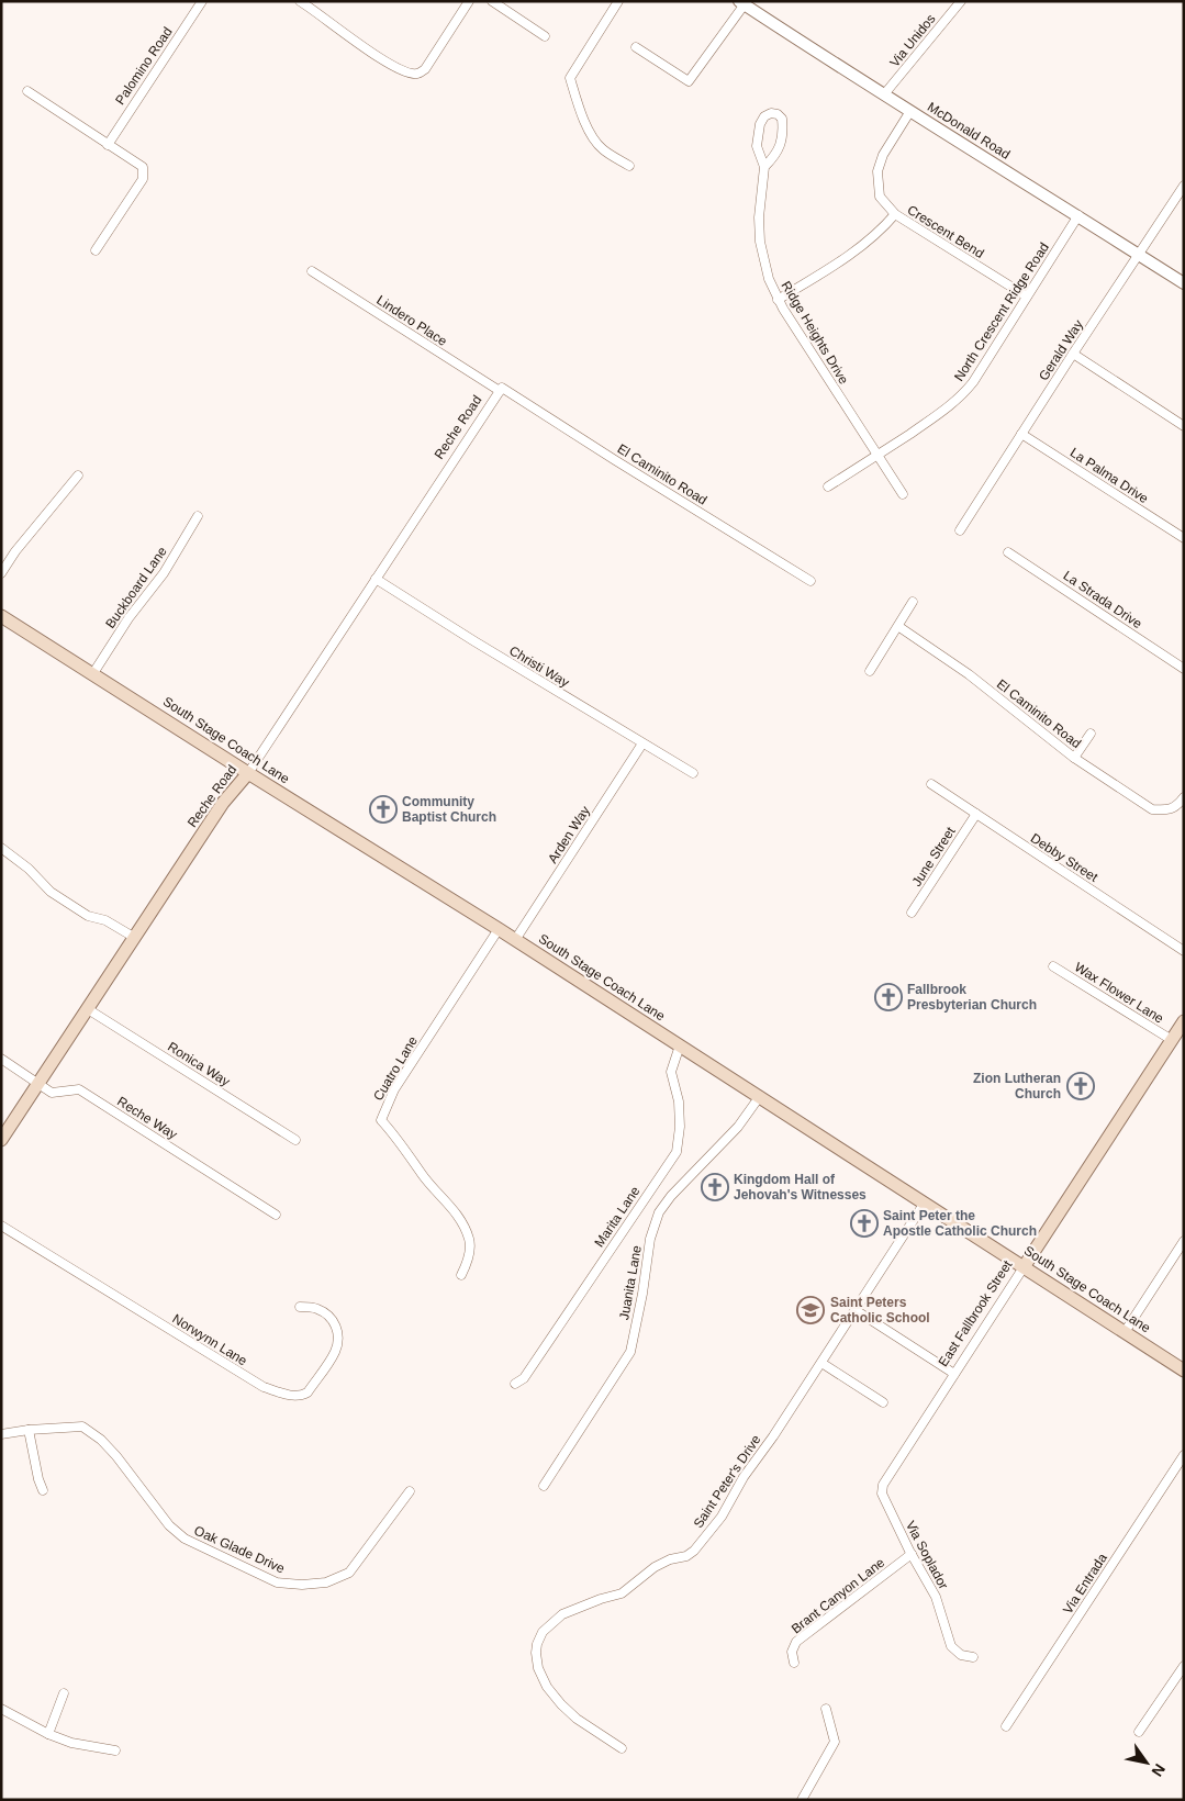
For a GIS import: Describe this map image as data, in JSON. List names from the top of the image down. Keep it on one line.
{"streets":{"main road":["Reche Road","South Stage Coach Lane","East Fallbrook Street"],"street":["Via Unidos","Palomino Road","McDonald Road","Crescent Bend","North Crescent Ridge Road","Lindero Place","Ridge Heights Drive","Gerald Way","El Caminito Road","La Palma Drive","Buckboard Lane","La Strada Drive","Christi Way","Arden Way","June Street","Debby Street","Wax Flower Lane","Ronica Way","Cuatro Lane","Reche Way","Marita Lane","Juanita Lane","Norwynn Lane","Saint Peter's Drive","Oak Glade Drive","Via Soplador","Via Entrada","Brant Canyon Lane"]},"crossings":[["Via Unidos","McDonald Road"],["McDonald Road","Crescent Bend"],["McDonald Road","North Crescent Ridge Road"],["McDonald Road","Gerald Way"],["Crescent Bend","North Crescent Ridge Road"],["North Crescent Ridge Road","Ridge Heights Drive"],["Lindero Place","Reche Road"],["Lindero Place","El Caminito Road"],["Gerald Way","La Palma Drive"],["Reche Road","El Caminito Road"],["Reche Road","Christi Way"],["Reche Road","South Stage Coach Lane"],["Reche Road","Ronica Way"],["Reche Road","Reche Way"],["Buckboard Lane","South Stage Coach Lane"],["Christi Way","Arden Way"],["South Stage Coach Lane","Arden Way"],["South Stage Coach Lane","Cuatro Lane"],["South Stage Coach Lane","Marita Lane"],["South Stage Coach Lane","Juanita Lane"],["South Stage Coach Lane","East Fallbrook Street"],["South Stage Coach Lane","Saint Peter's Drive"],["June Street","Debby Street"],["Wax Flower Lane","East Fallbrook Street"],["East Fallbrook Street","Via Soplador"],["Via Soplador","Brant Canyon Lane"]],"places":{"church":["Community Baptist Church","Fallbrook Presbyterian Church","Zion Lutheran Church","Kingdom Hall of Jehovah's Witnesses","Saint Peter the Apostle Catholic Church"],"school or university":["Saint Peters Catholic School"]},"north":"bottom right"}
